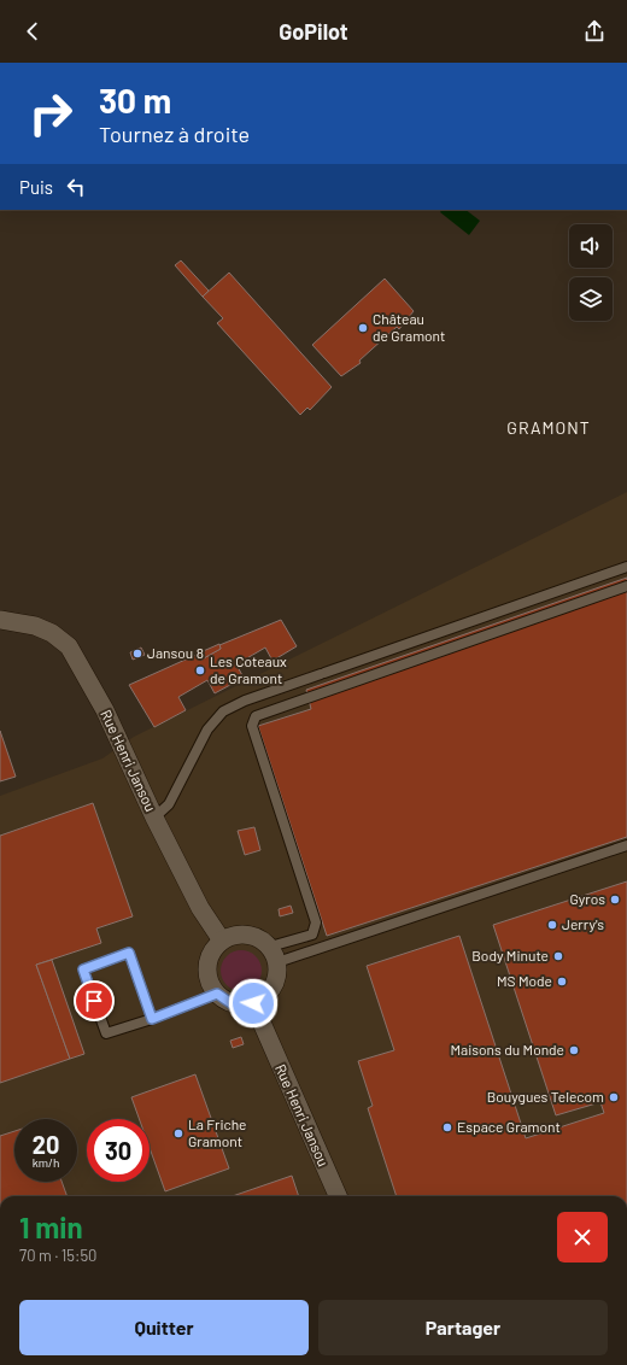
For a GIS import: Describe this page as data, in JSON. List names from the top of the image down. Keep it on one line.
{"streets":{"street":["Rue Henri Jansou"]},"districts":["GRAMONT"],"places":["Château de Gramont","Jansou 8","Les Coteaux de Gramont","Gyros","Jerry's","Body Minute","MS Mode","Maisons du Monde","Bouygues Telecom","Espace Gramont","La Friche Gramont"],"page":{"header":"GoPilot","turn":["30 m","Tournez à droite"],"then":"Puis","speed":"20 km/h","limit":"30","heading":["1 min","70 m · 15:50"],"buttons":["Quitter","Partager"]}}
